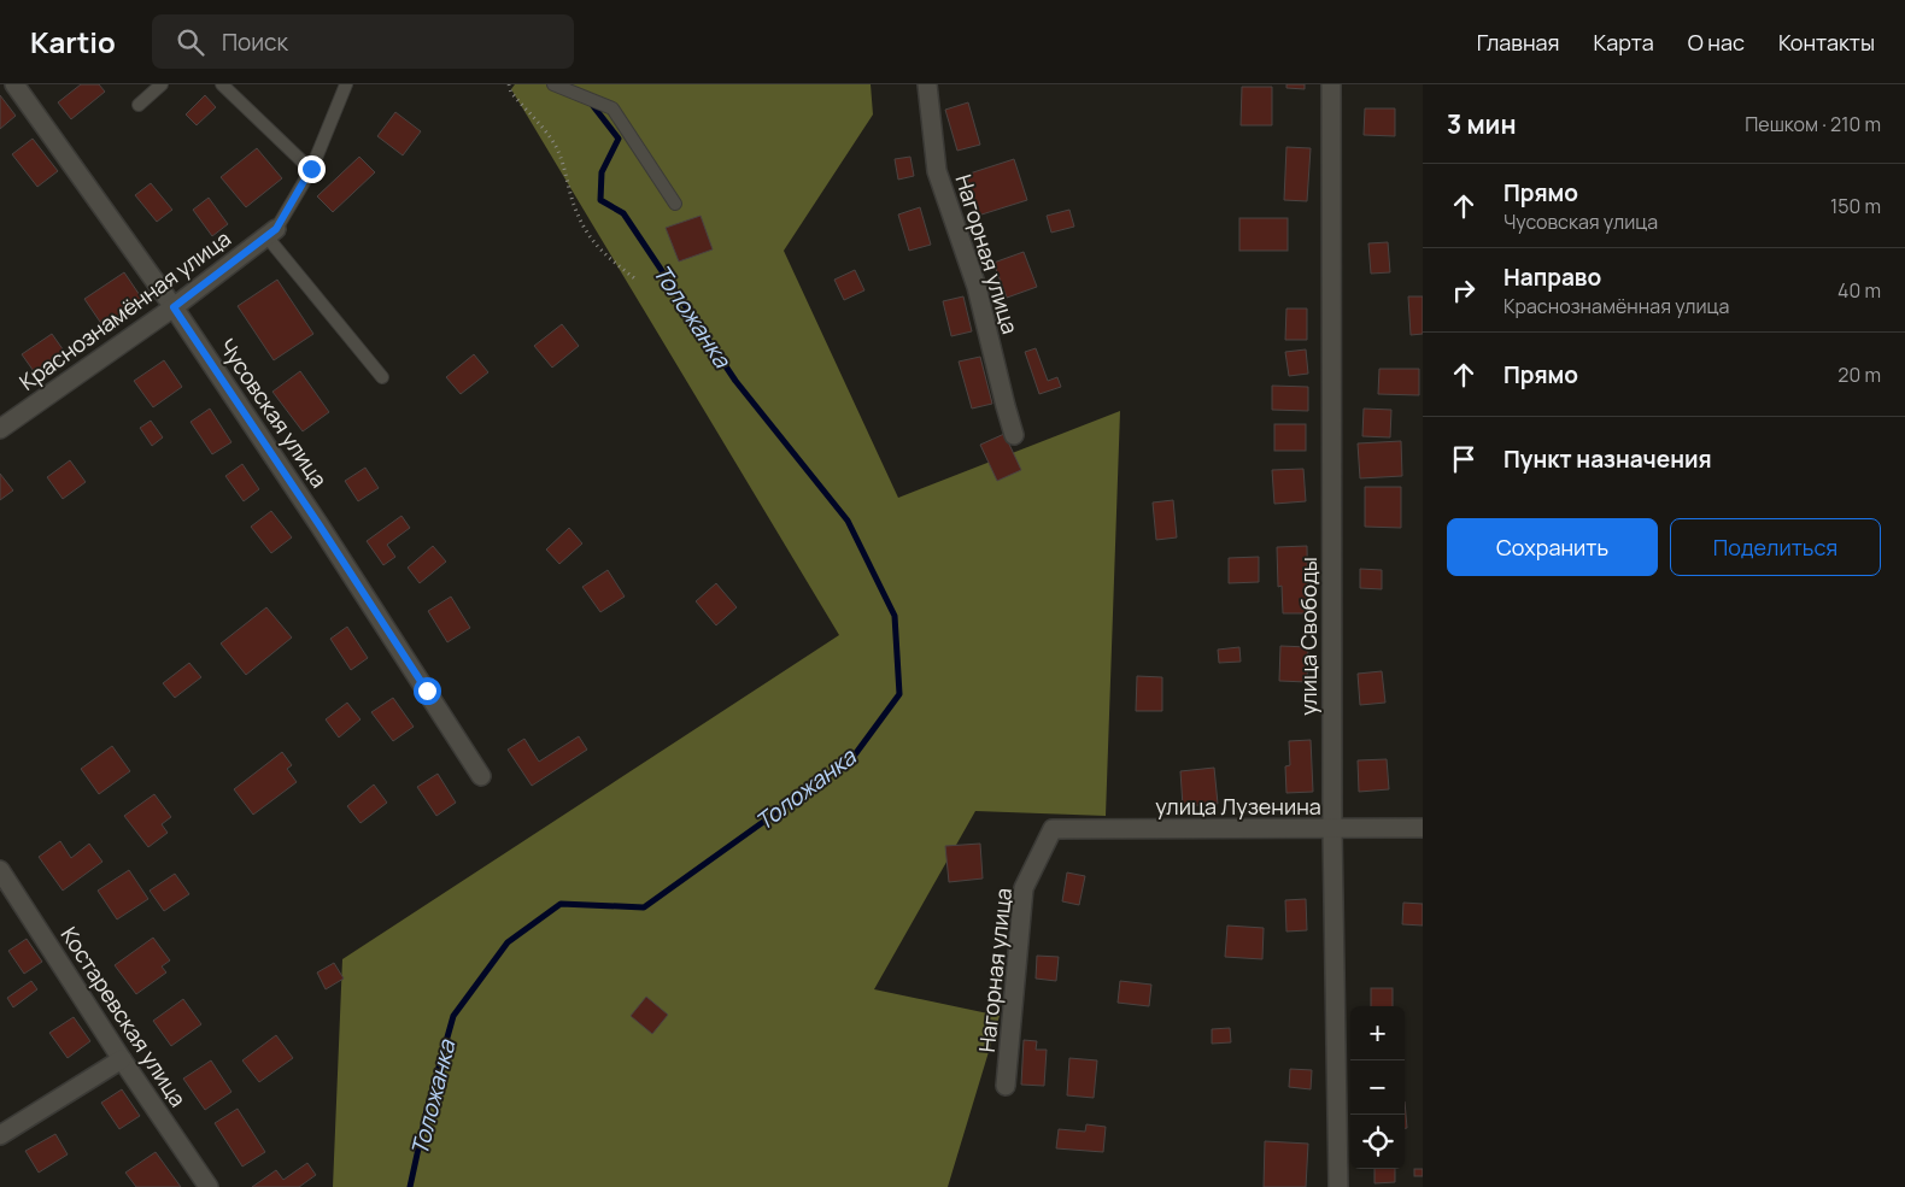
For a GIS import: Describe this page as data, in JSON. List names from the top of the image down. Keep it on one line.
{"streets":{"street":["Нагорная улица","Краснознамённая улица","Чусовская улица","улица Свободы","улица Лузенина","Костаревская улица"]},"crossings":[["Нагорная улица","улица Лузенина"],["Краснознамённая улица","Чусовская улица"],["улица Свободы","улица Лузенина"]],"water":["Толожанка"],"page":{"header":"Kartio","search":"Поиск","nav":["Главная","Карта","О нас","Контакты"],"heading":["3 мин","Пешком · 210 m"],"list":[["Прямо","Чусовская улица","150 m"],["Направо","Краснознамённая улица","40 m"],["Прямо","20 m"],"Пункт назначения"],"buttons":["Сохранить","Поделиться"],"map_buttons":["+","−"]}}
